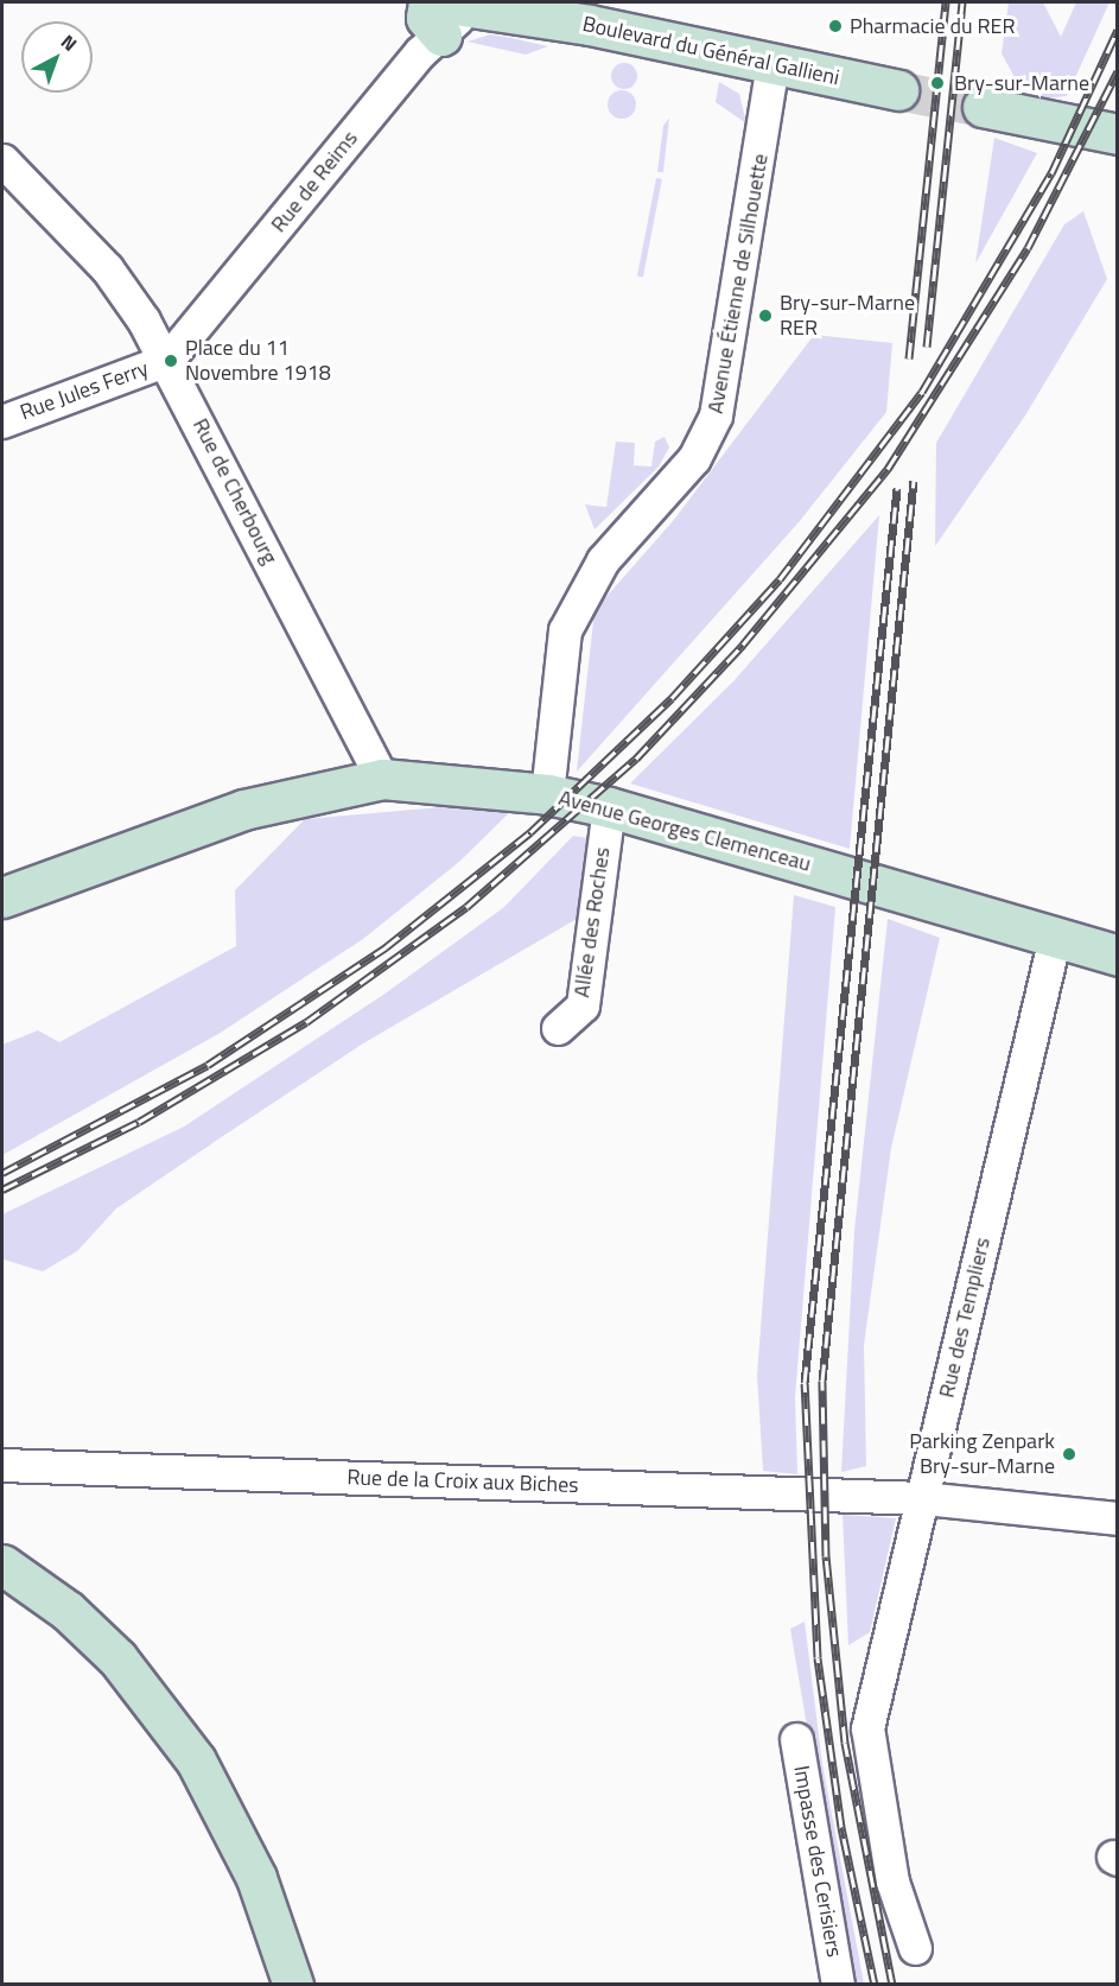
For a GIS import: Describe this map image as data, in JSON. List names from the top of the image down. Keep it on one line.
{"streets":{"main road":["Boulevard du Général Gallieni","Avenue Georges Clemenceau"],"street":["Rue de Reims","Avenue Étienne de Silhouette","Rue Jules Ferry","Rue de Cherbourg","Allée des Roches","Rue des Templiers","Rue de la Croix aux Biches","Impasse des Cerisiers"]},"crossings":[["Boulevard du Général Gallieni","Rue de Reims"],["Boulevard du Général Gallieni","Avenue Étienne de Silhouette"],["Rue de Reims","Rue Jules Ferry"],["Rue de Reims","Rue de Cherbourg"],["Avenue Étienne de Silhouette","Avenue Georges Clemenceau"],["Rue Jules Ferry","Rue de Cherbourg"],["Rue de Cherbourg","Avenue Georges Clemenceau"],["Avenue Georges Clemenceau","Allée des Roches"],["Avenue Georges Clemenceau","Rue des Templiers"],["Rue des Templiers","Rue de la Croix aux Biches"]],"places":["Pharmacie du RER","Bry-sur-Marne","Bry-sur-Marne RER","Place du 11 Novembre 1918","Parking Zenpark Bry-sur-Marne"],"north":"top right"}
